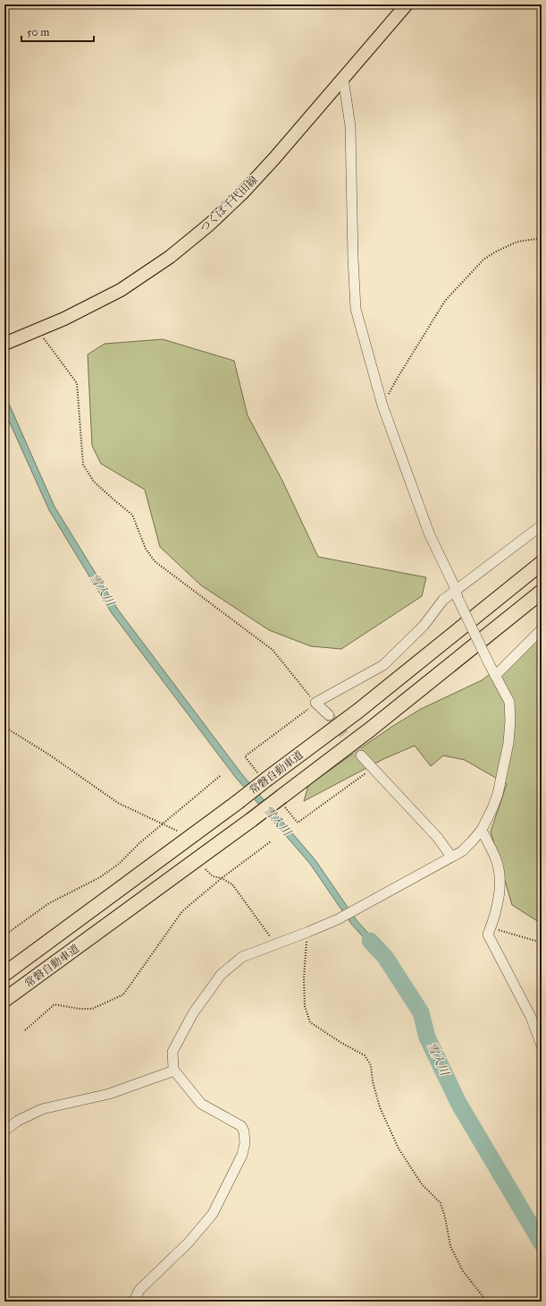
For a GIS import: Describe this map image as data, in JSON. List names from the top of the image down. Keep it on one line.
{"streets":{"highway":["常磐自動車道"],"main road":["つくば千代田線"]},"water":["雪入川"],"scale_bar":"50 m"}
